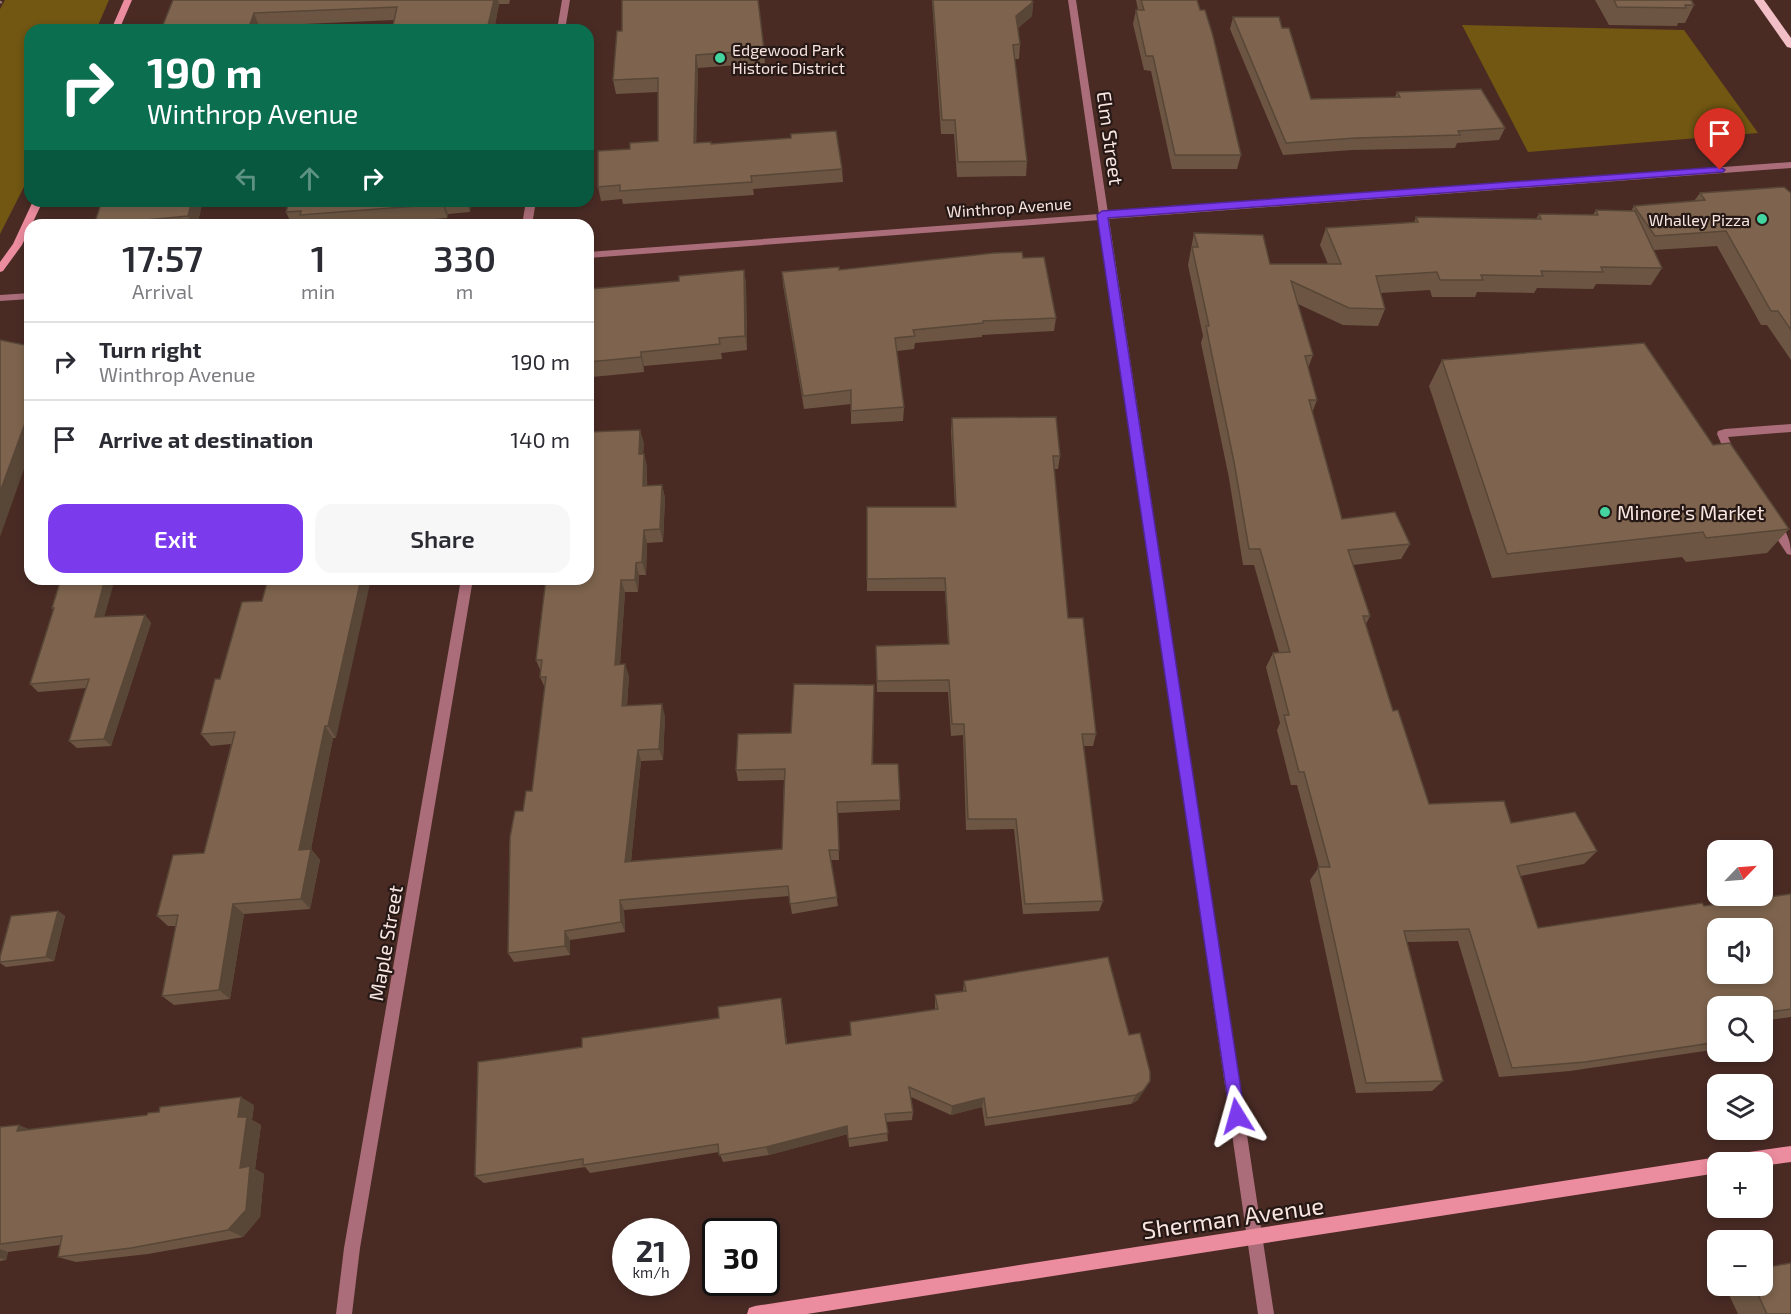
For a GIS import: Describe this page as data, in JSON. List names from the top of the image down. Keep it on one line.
{"streets":{"main road":["Sherman Avenue"],"street":["Elm Street","Winthrop Avenue","Maple Street"]},"crossings":[["Elm Street","Winthrop Avenue"],["Elm Street","Sherman Avenue"]],"places":["Edgewood Park Historic District","Whalley Pizza","Minore's Market"],"north":"top right","page":{"turn":["190 m","Winthrop Avenue"],"eta":["17:57","Arrival","1","min","330","m"],"list":[{"name":"Turn right","note":"Winthrop Avenue","value":"190 m"},{"name":"Arrive at destination","value":"140 m"}],"buttons":["Exit","Share"],"map_buttons":["+","−"],"speed":"21 km/h","limit":"30"}}
